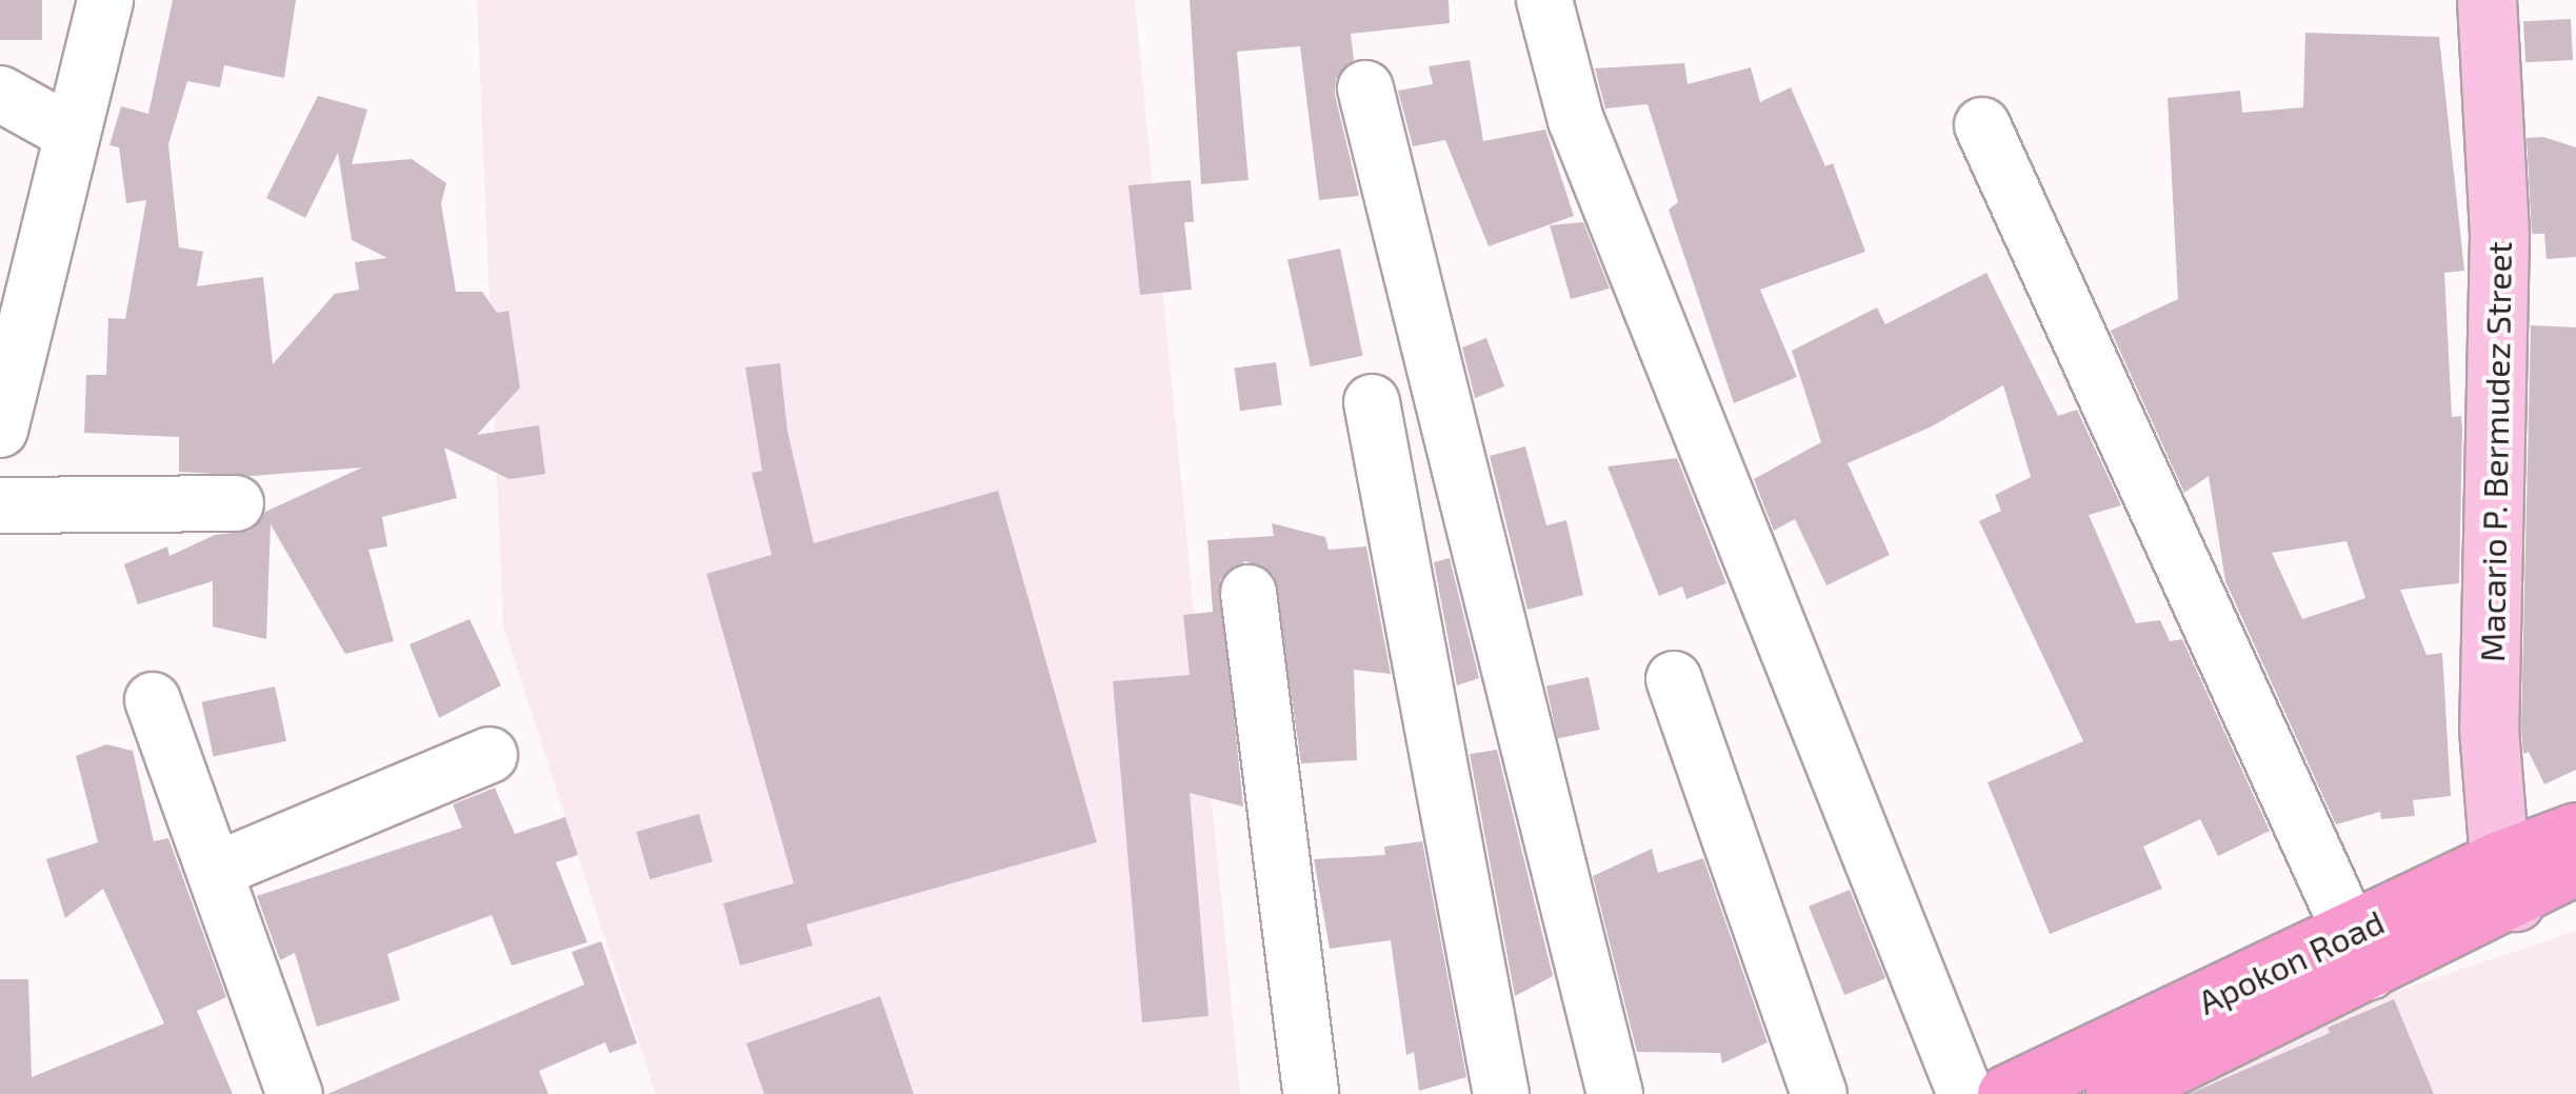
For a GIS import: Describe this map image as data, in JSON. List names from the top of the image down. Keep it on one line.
{"streets":{"highway":["Apokon Road"],"main road":["Macario P. Bermudez Street"]},"crossings":[["Macario P. Bermudez Street","Apokon Road"]]}
